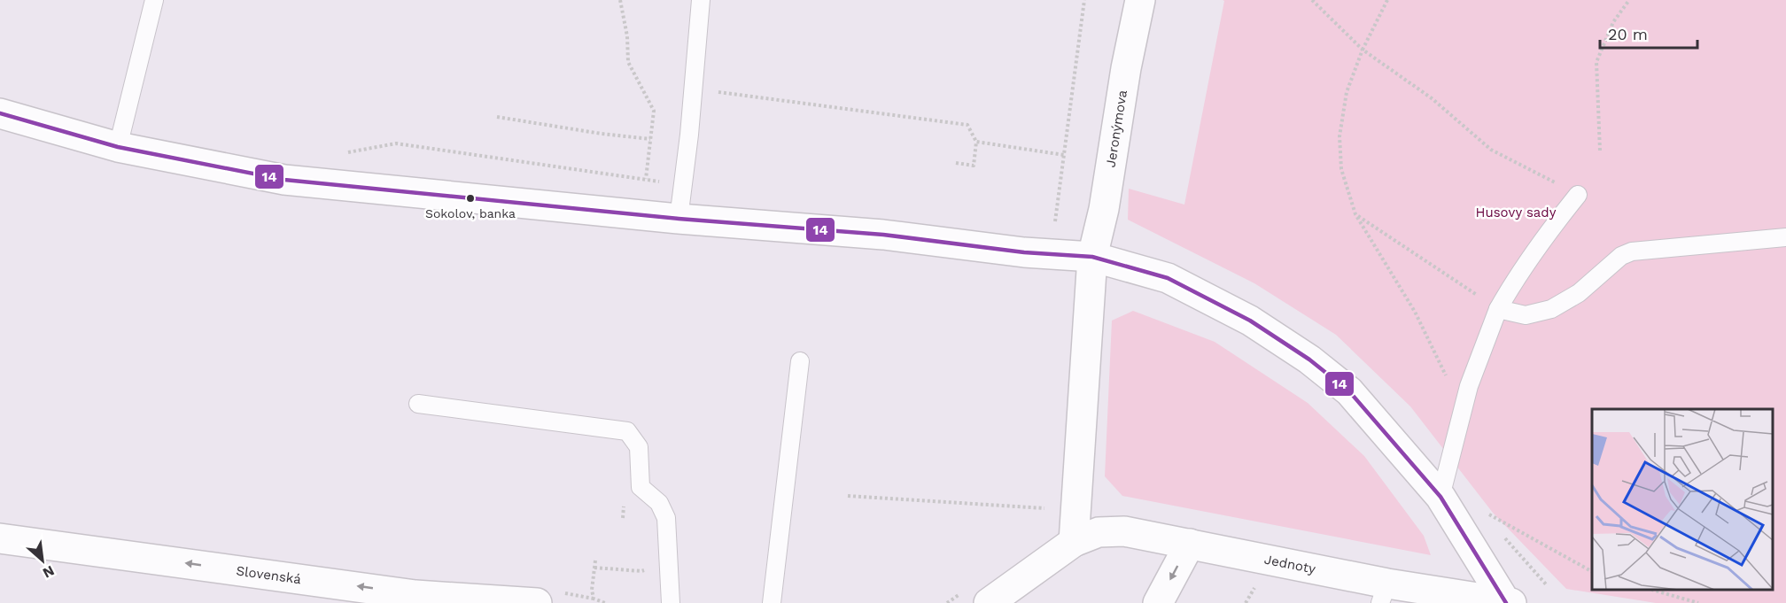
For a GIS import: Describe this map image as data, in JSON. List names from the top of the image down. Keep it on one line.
{"streets":{"street":["Jeronýmova","Jednoty","Slovenská"]},"crossings":[["Jeronýmova","Jednoty"]],"one_way":["Slovenská"],"parks":["Husovy sady"],"places":["Sokolov, banka"],"lines":["transit line 14"],"scale_bar":"20 m","north":"bottom right"}
